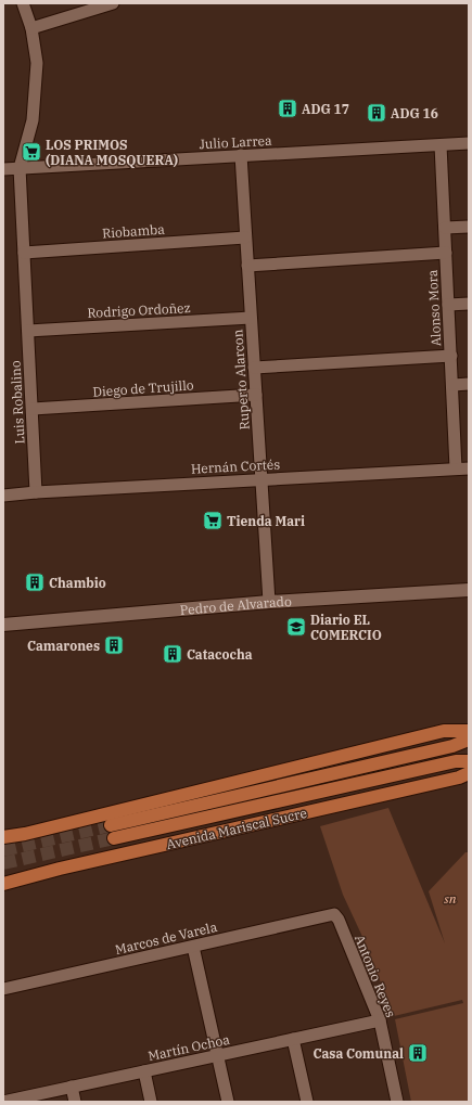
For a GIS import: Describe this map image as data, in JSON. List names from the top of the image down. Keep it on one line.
{"streets":{"main road":["Pedro de Alvarado","Avenida Mariscal Sucre"],"street":["Julio Larrea","Riobamba","Alonso Mora","Rodrigo Ordoñez","Ruperto Alarcon","Diego de Trujillo","Luis Robalino","Hernán Cortés","Marcos de Varela","Antonio Reyes","Martín Ochoa"]},"crossings":[["Julio Larrea","Alonso Mora"],["Julio Larrea","Ruperto Alarcon"],["Julio Larrea","Luis Robalino"],["Riobamba","Ruperto Alarcon"],["Riobamba","Luis Robalino"],["Alonso Mora","Hernán Cortés"],["Rodrigo Ordoñez","Ruperto Alarcon"],["Rodrigo Ordoñez","Luis Robalino"],["Ruperto Alarcon","Diego de Trujillo"],["Ruperto Alarcon","Hernán Cortés"],["Ruperto Alarcon","Pedro de Alvarado"],["Diego de Trujillo","Luis Robalino"],["Luis Robalino","Hernán Cortés"],["Marcos de Varela","Antonio Reyes"],["Antonio Reyes","Martín Ochoa"]],"parks":["sn"],"places":{"building":["ADG 17","ADG 16","Chambio","Camarones","Catacocha","Casa Comunal"],"supermarket":["LOS PRIMOS (DIANA MOSQUERA)","Tienda Mari"],"school or university":["Diario EL COMERCIO"]}}
